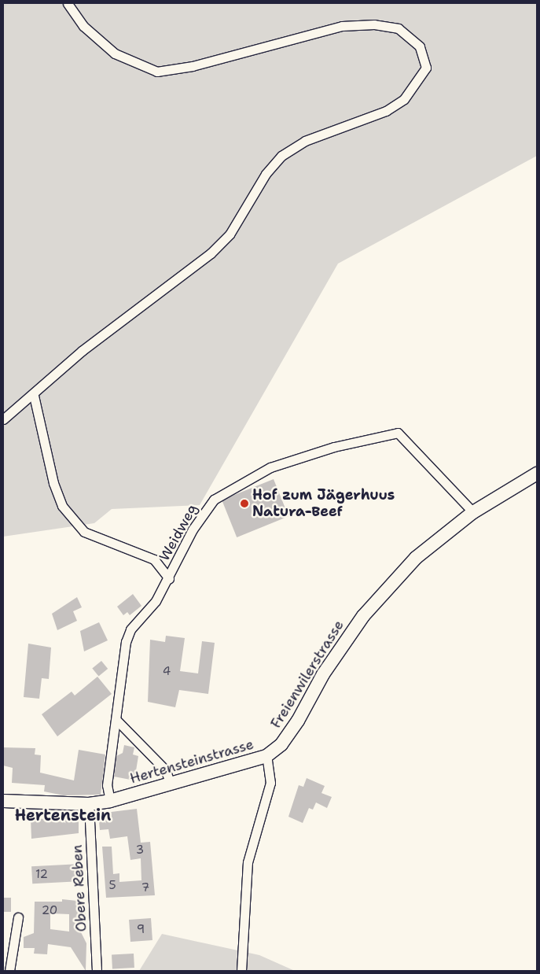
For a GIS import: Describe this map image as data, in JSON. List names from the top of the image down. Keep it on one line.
{"streets":{"street":["Weidweg","Freienwilerstrasse","Hertensteinstrasse","Obere Reben"]},"crossings":[["Weidweg","Freienwilerstrasse"],["Weidweg","Hertensteinstrasse"],["Freienwilerstrasse","Hertensteinstrasse"],["Hertensteinstrasse","Obere Reben"]],"districts":["Hertenstein"],"places":["Hof zum Jägerhuus Natura-Beef"],"house_numbers":["4","3","12","5","7","20","9"]}
